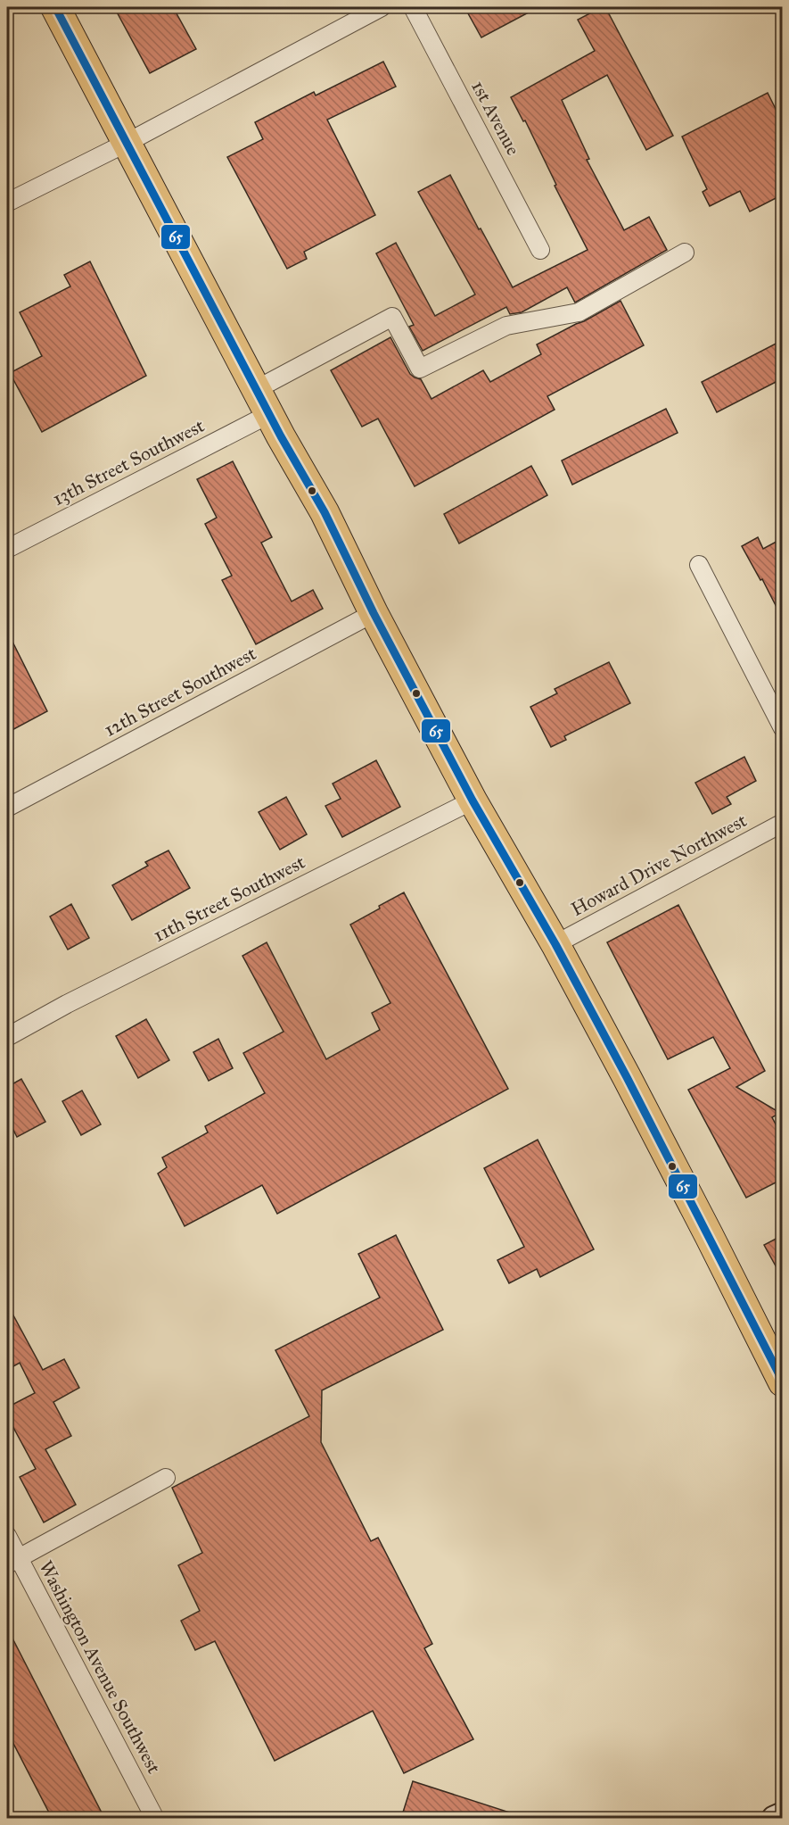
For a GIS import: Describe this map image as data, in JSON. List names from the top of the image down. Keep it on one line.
{"streets":{"street":["1st Avenue","13th Street Southwest","12th Street Southwest","Howard Drive Northwest","11th Street Southwest","Washington Avenue Southwest"]},"lines":["transit line 65"]}
